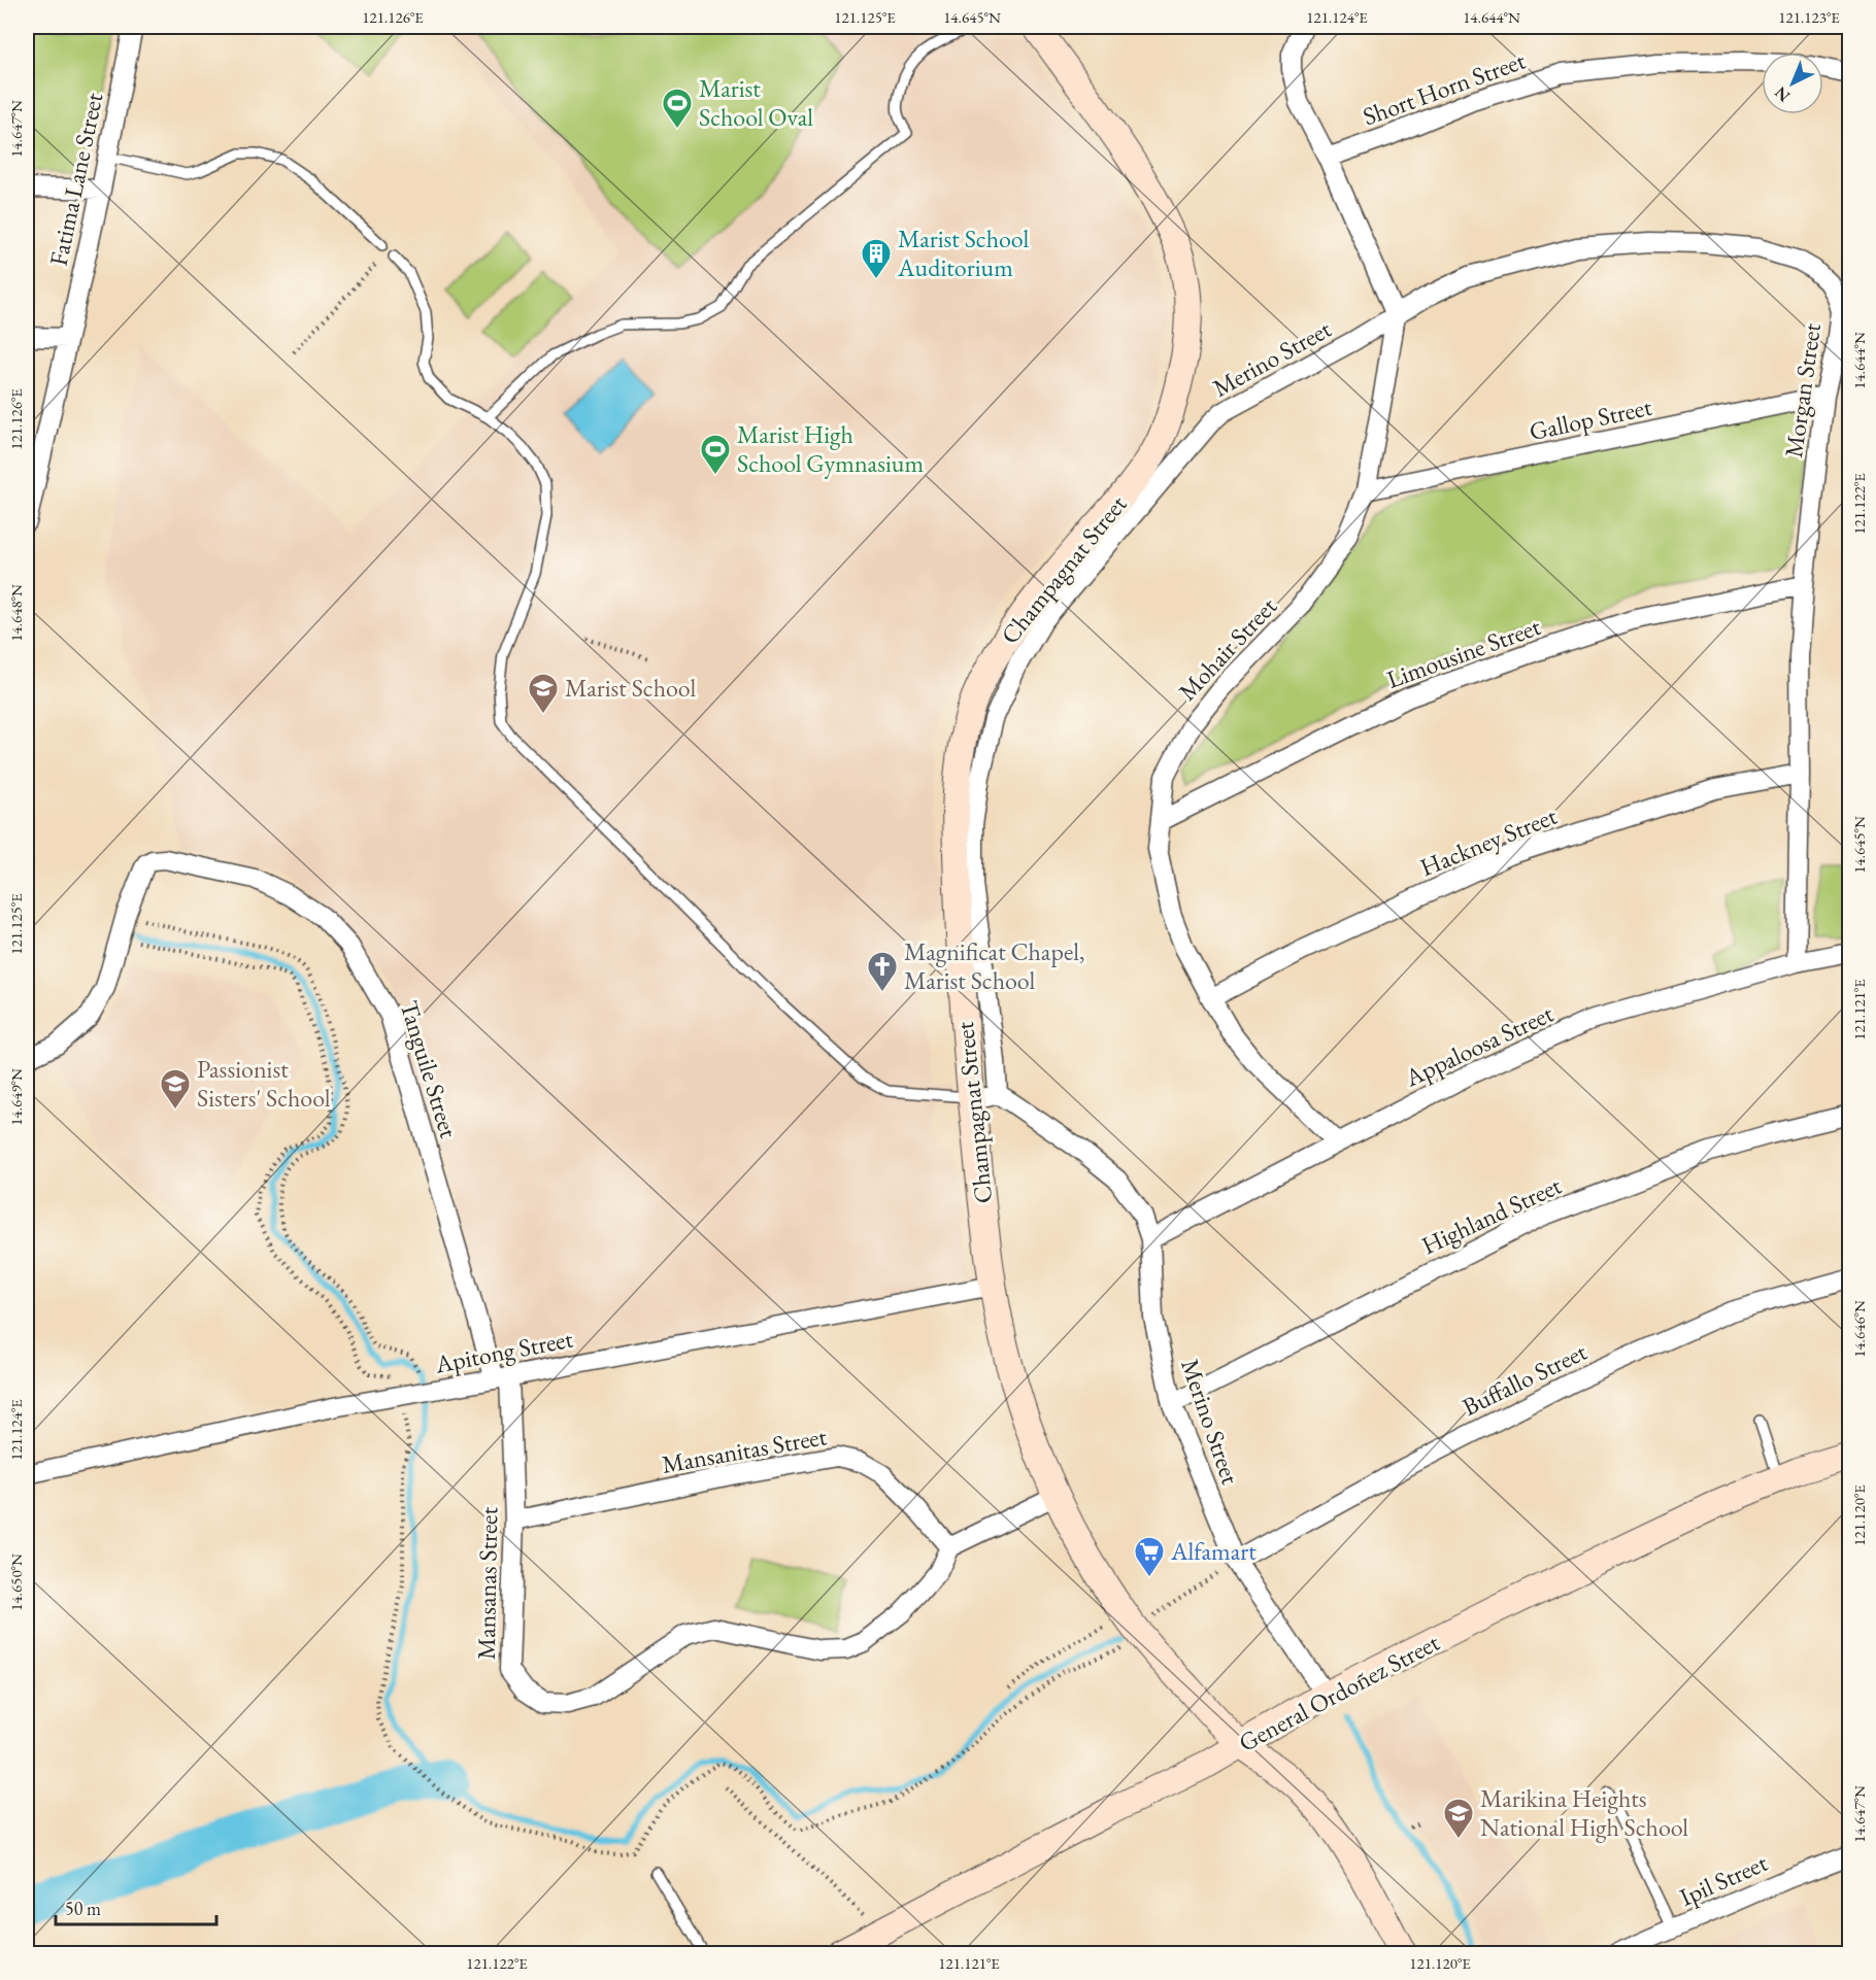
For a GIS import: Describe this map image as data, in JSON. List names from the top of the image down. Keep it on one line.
{"streets":{"street":["Short Horn Street","Fatima Lane Street","Merino Street","Morgan Street","Gallop Street","Champagnat Street","Mohair Street","Limousine Street","Hackney Street","Appaloosa Street","Tanguile Street","Highland Street","Apitong Street","Buffallo Street","Mansanitas Street","Mansanas Street","General Ordoñez Street","Ipil Street"]},"crossings":[["Merino Street","Morgan Street"],["Merino Street","Mohair Street"],["Merino Street","Appaloosa Street"],["Merino Street","Highland Street"],["Merino Street","Buffallo Street"],["Merino Street","General Ordoñez Street"],["Morgan Street","Gallop Street"],["Morgan Street","Mohair Street"],["Morgan Street","Limousine Street"],["Morgan Street","Hackney Street"],["Morgan Street","Appaloosa Street"],["Gallop Street","Mohair Street"],["Champagnat Street","Apitong Street"],["Champagnat Street","General Ordoñez Street"],["Mohair Street","Limousine Street"],["Mohair Street","Hackney Street"],["Mohair Street","Appaloosa Street"],["Tanguile Street","Apitong Street"],["Tanguile Street","Mansanas Street"],["Apitong Street","Mansanas Street"],["Mansanitas Street","Mansanas Street"]],"places":{"sports":["Marist School Oval","Marist High School Gymnasium"],"building":["Marist School Auditorium"],"school or university":["Marist School","Passionist Sisters' School","Marikina Heights National High School"],"church":["Magnificat Chapel, Marist School"],"supermarket":["Alfamart"]},"scale_bar":"50 m","north":"bottom left","coordinates":["121.126°E","121.125°E","14.645°N","121.124°E","14.644°N","121.123°E","14.647°N","121.122°E","14.648°N","121.121°E","14.649°N","14.646°N","121.120°E","14.650°N"]}
